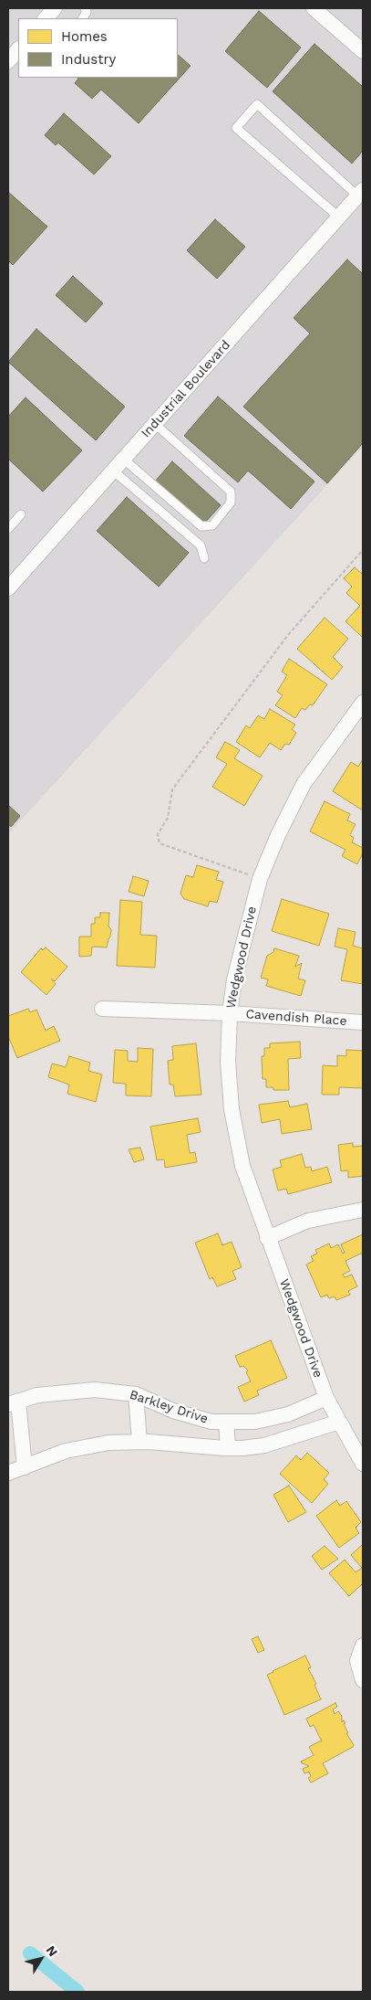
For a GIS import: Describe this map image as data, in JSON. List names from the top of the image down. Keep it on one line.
{"streets":{"street":["Industrial Boulevard","Wedgwood Drive","Cavendish Place","Barkley Drive"]},"crossings":[["Wedgwood Drive","Cavendish Place"],["Wedgwood Drive","Barkley Drive"]],"legend":["Homes","Industry"],"north":"top right"}
